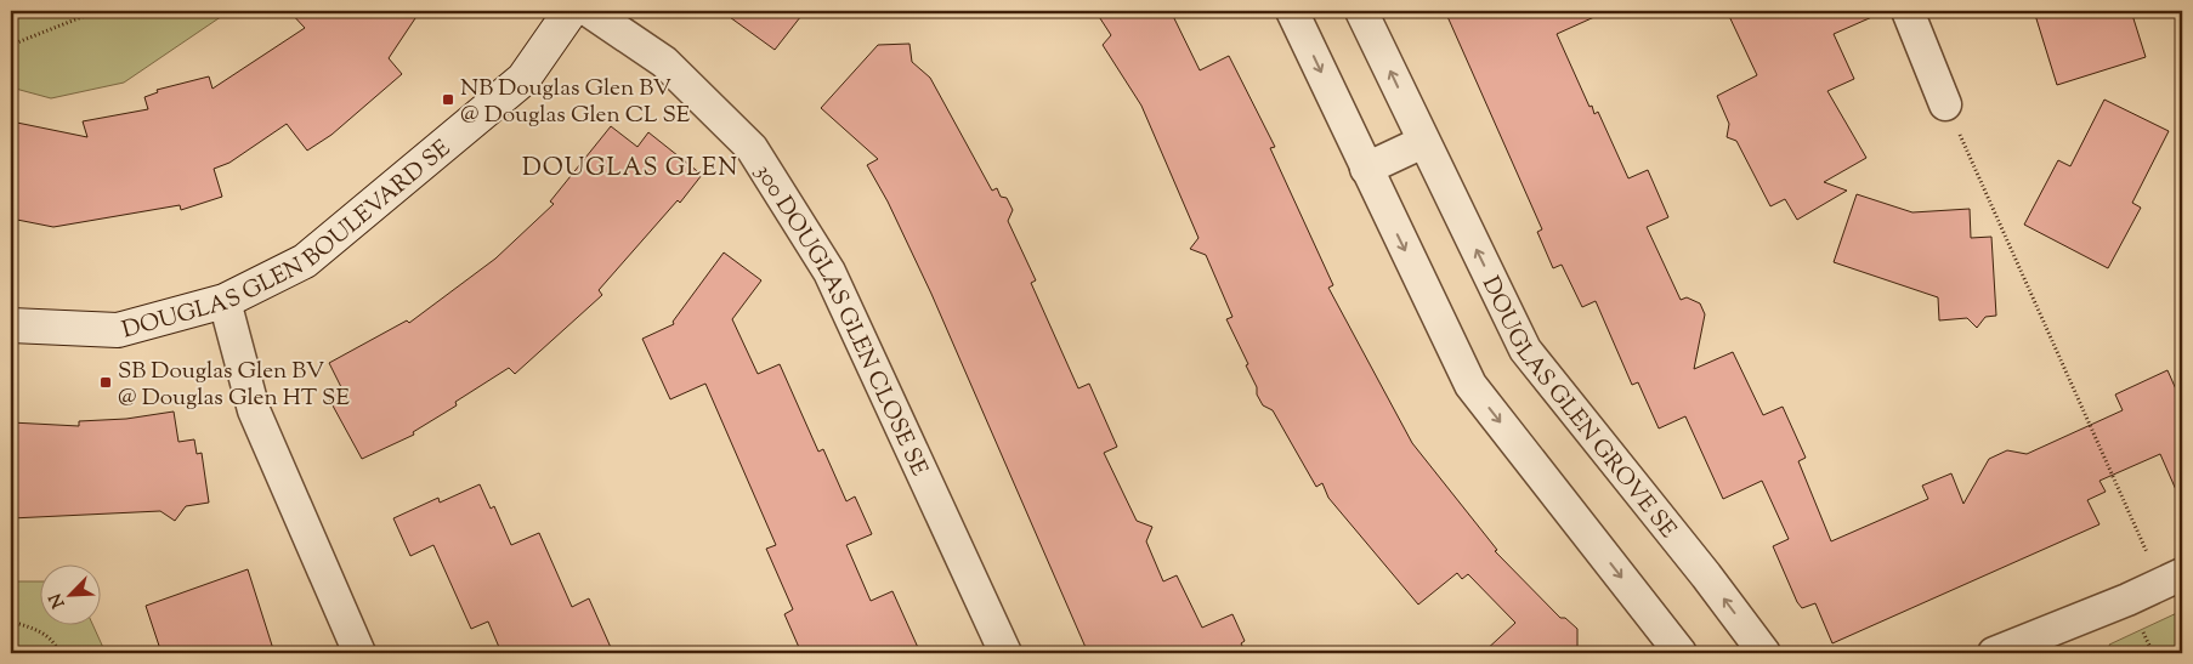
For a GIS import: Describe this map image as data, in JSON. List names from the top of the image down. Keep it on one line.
{"streets":{"street":["DOUGLAS GLEN BOULEVARD SE","300 DOUGLAS GLEN CLOSE SE","DOUGLAS GLEN GROVE SE"]},"districts":["DOUGLAS GLEN"],"places":{"transit":["NB Douglas Glen BV @ Douglas Glen CL SE","SB Douglas Glen BV @ Douglas Glen HT SE"]},"north":"bottom left"}
